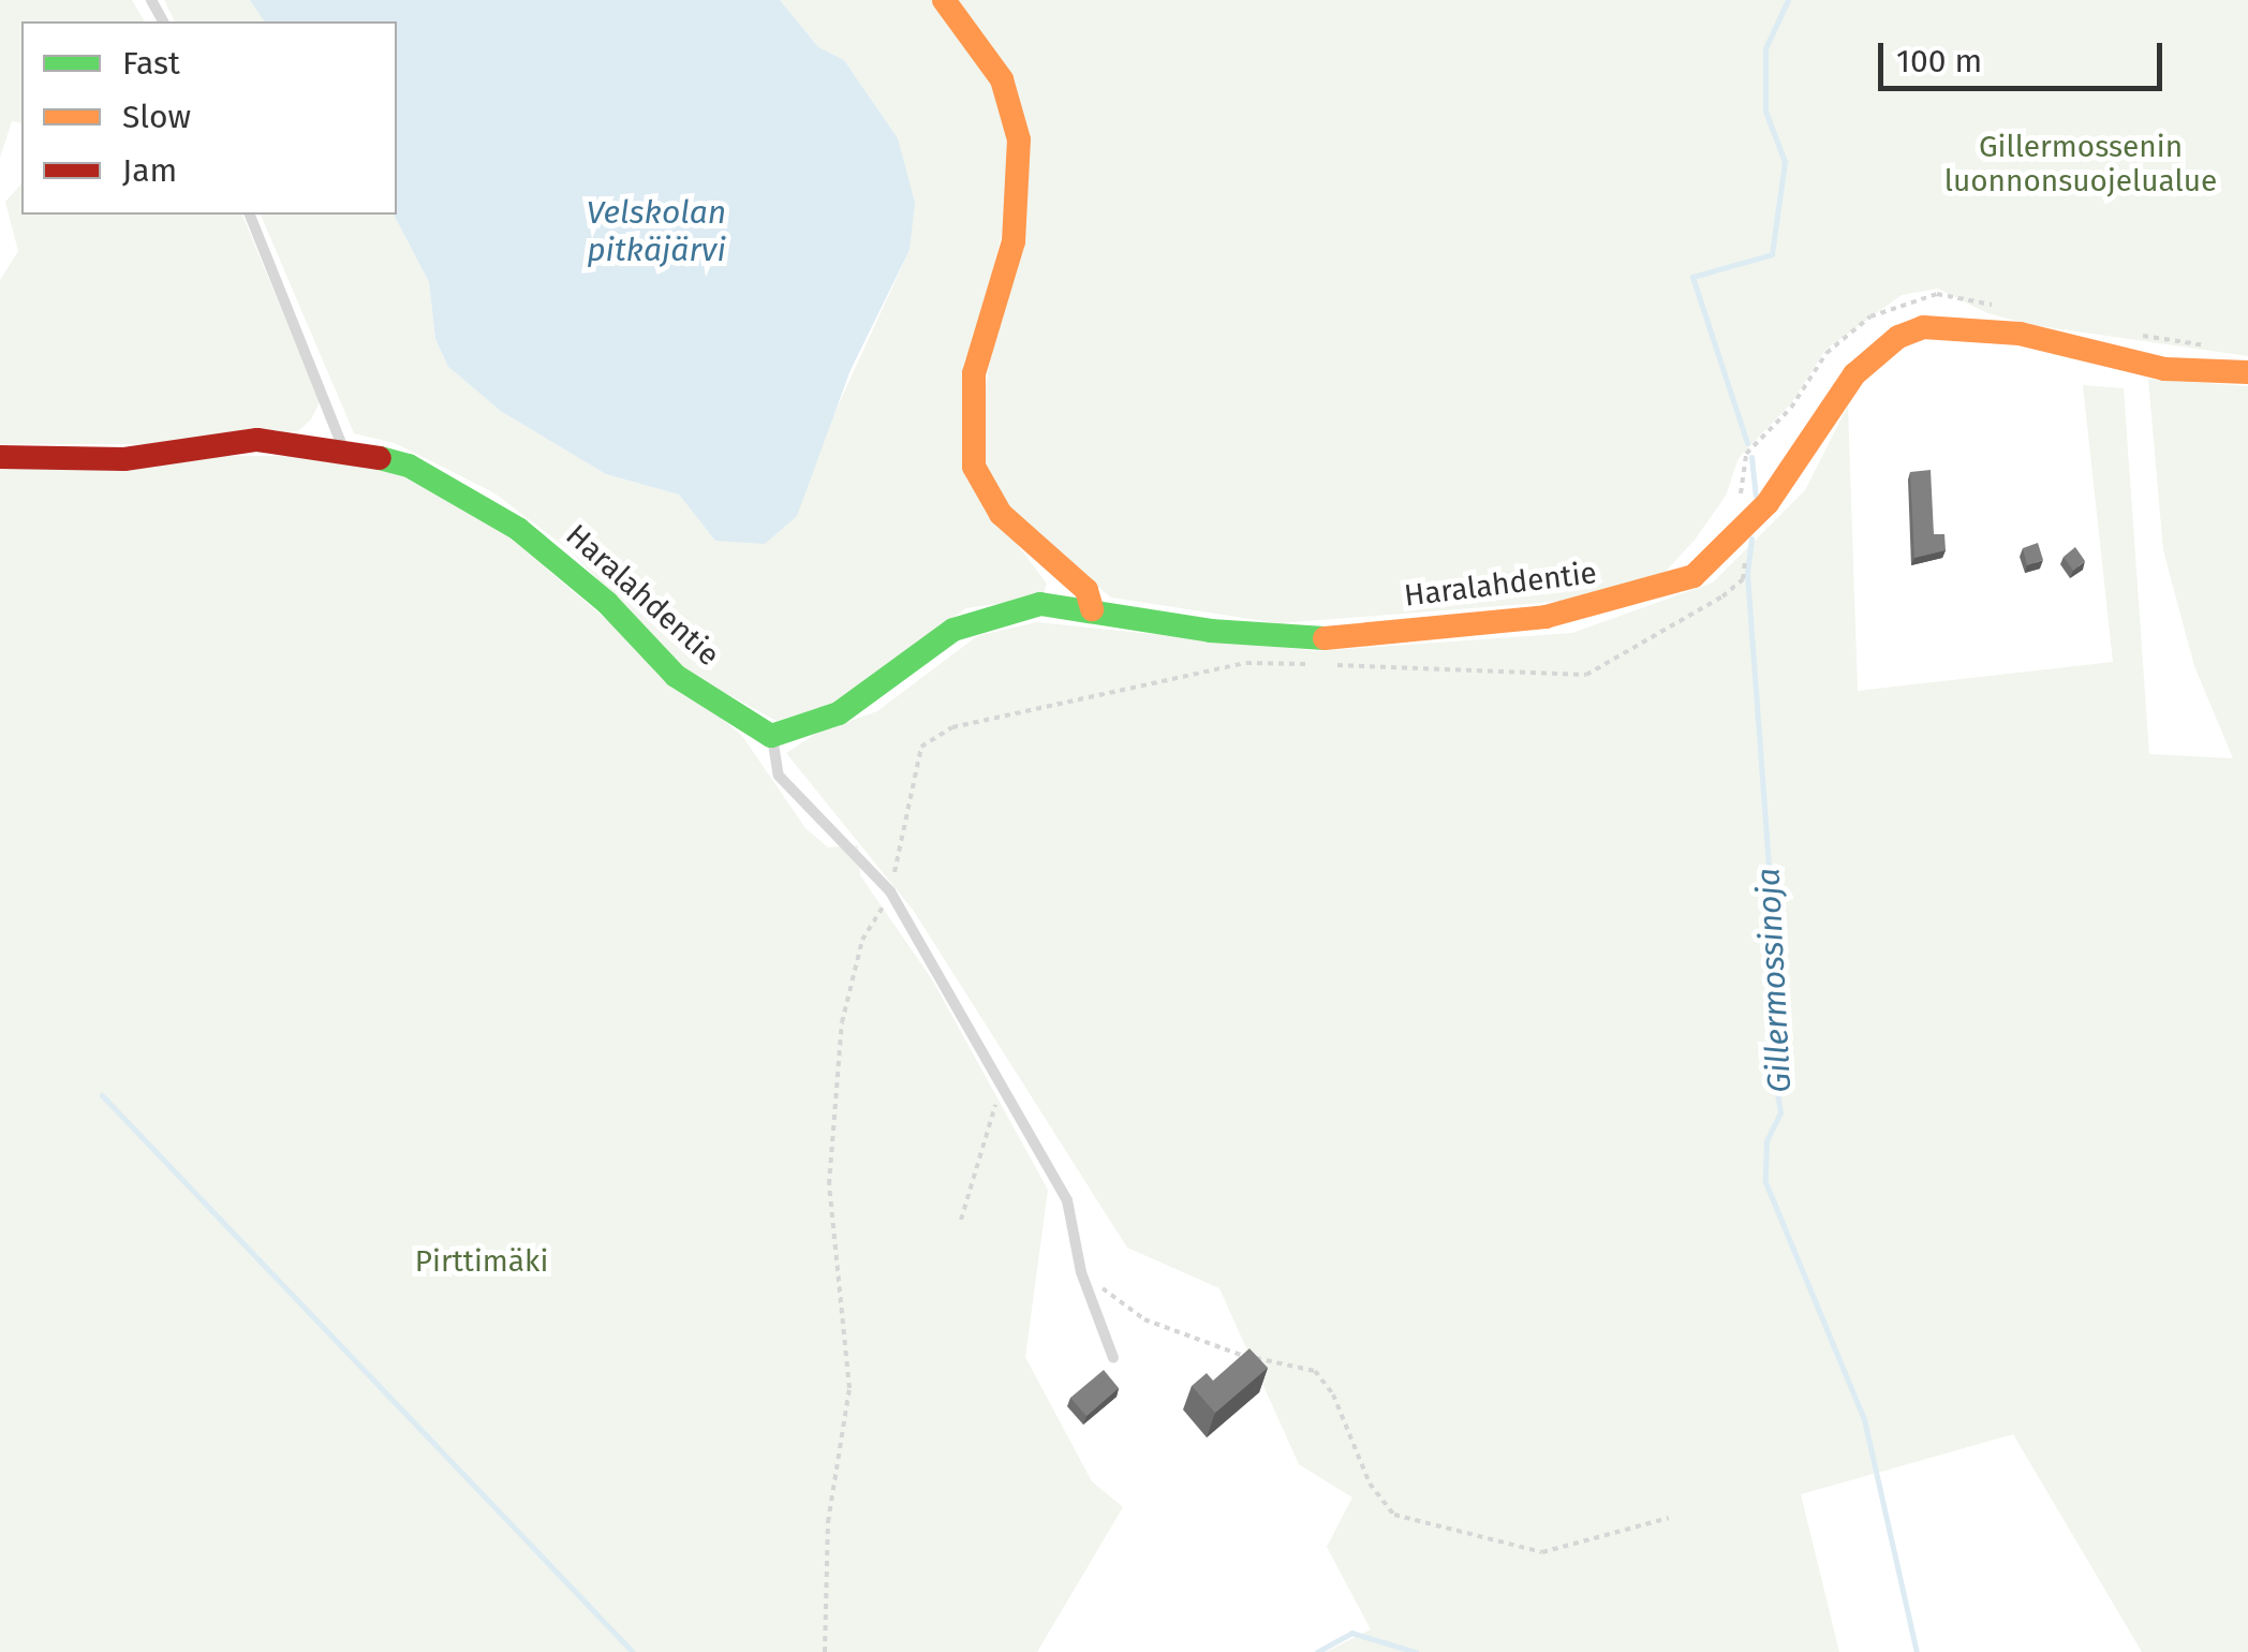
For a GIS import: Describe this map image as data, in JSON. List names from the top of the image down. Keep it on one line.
{"streets":{"street":["Haralahdentie"]},"water":["Velskolan pitkäjärvi","Gillermossinoja"],"parks":["Gillermossenin luonnonsuojelualue","Pirttimäki"],"legend":["Fast","Slow","Jam"],"scale_bar":"100 m"}
